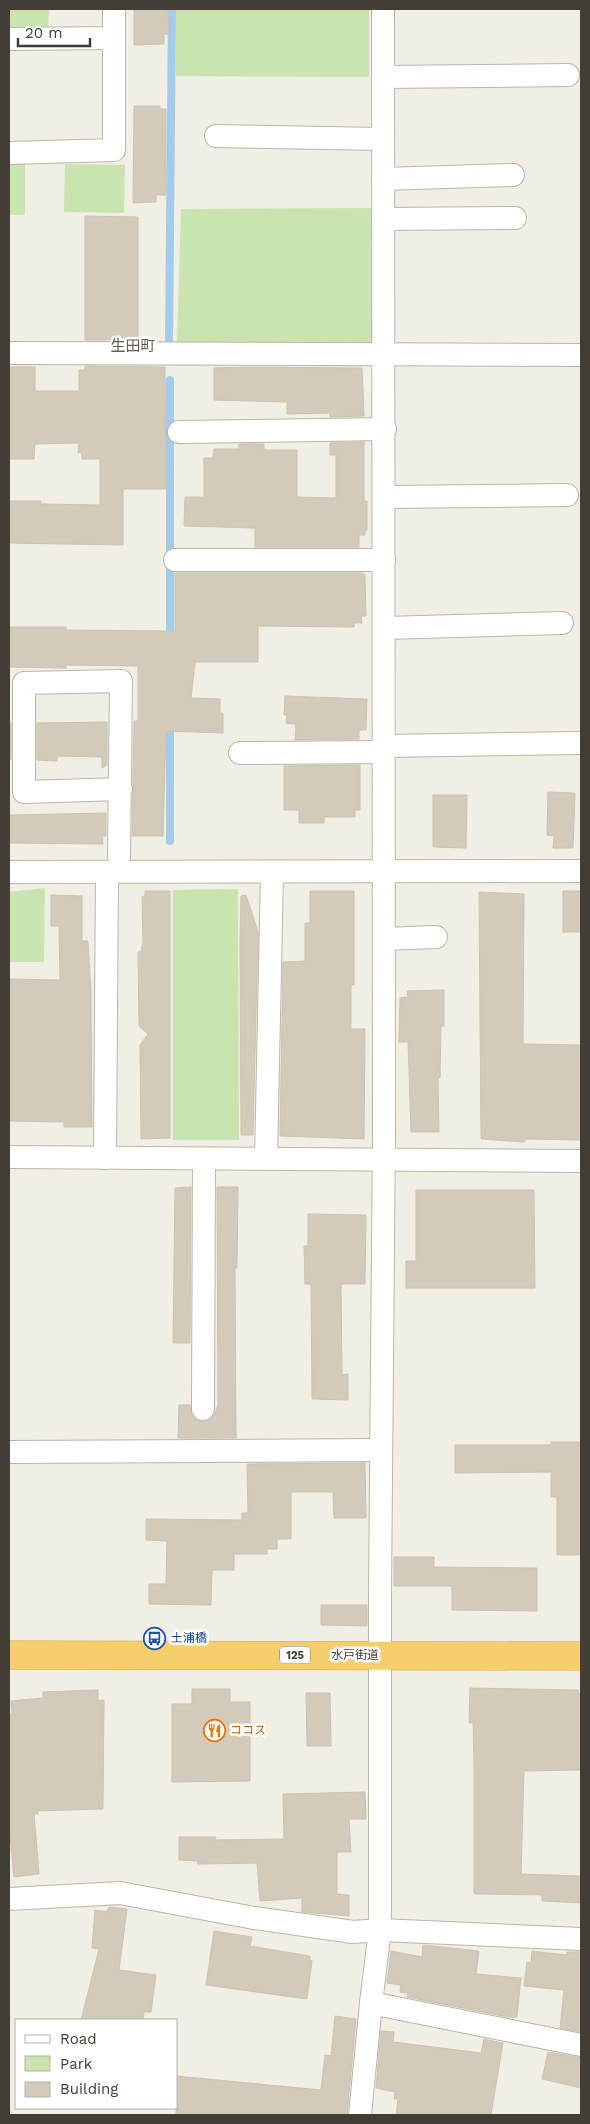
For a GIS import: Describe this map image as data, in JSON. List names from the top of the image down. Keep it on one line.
{"streets":{"highway":["125","水戸街道"]},"districts":["生田町"],"places":{"bus stop":["土浦橋"],"restaurant":["ココス"]},"legend":["Road","Park","Building"],"scale_bar":"20 m"}
